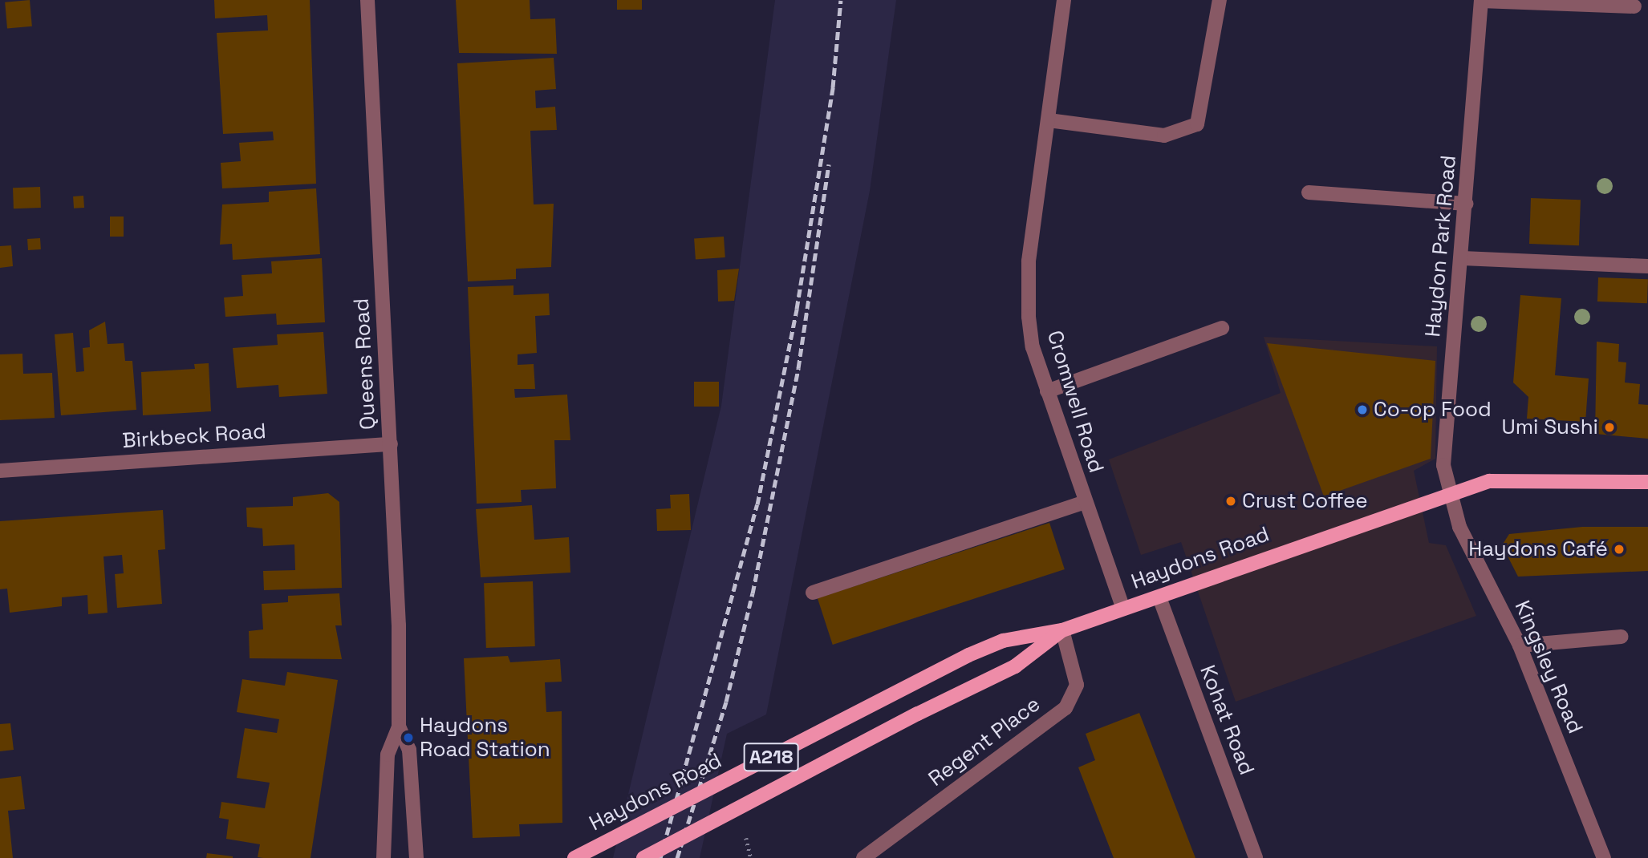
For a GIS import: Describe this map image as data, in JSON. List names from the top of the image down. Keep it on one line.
{"streets":{"main road":["Haydons Road","A218"],"street":["Haydon Park Road","Queens Road","Cromwell Road","Birkbeck Road","Kingsley Road","Kohat Road","Regent Place"]},"crossings":[["Haydon Park Road","Haydons Road"],["Haydon Park Road","Kingsley Road"],["Queens Road","Birkbeck Road"],["Cromwell Road","Haydons Road"],["Haydons Road","Kingsley Road"],["Haydons Road","Kohat Road"],["Haydons Road","Regent Place"]],"places":["Co-op Food","Umi Sushi","Crust Coffee","Haydons Café","Haydons Road Station"]}
